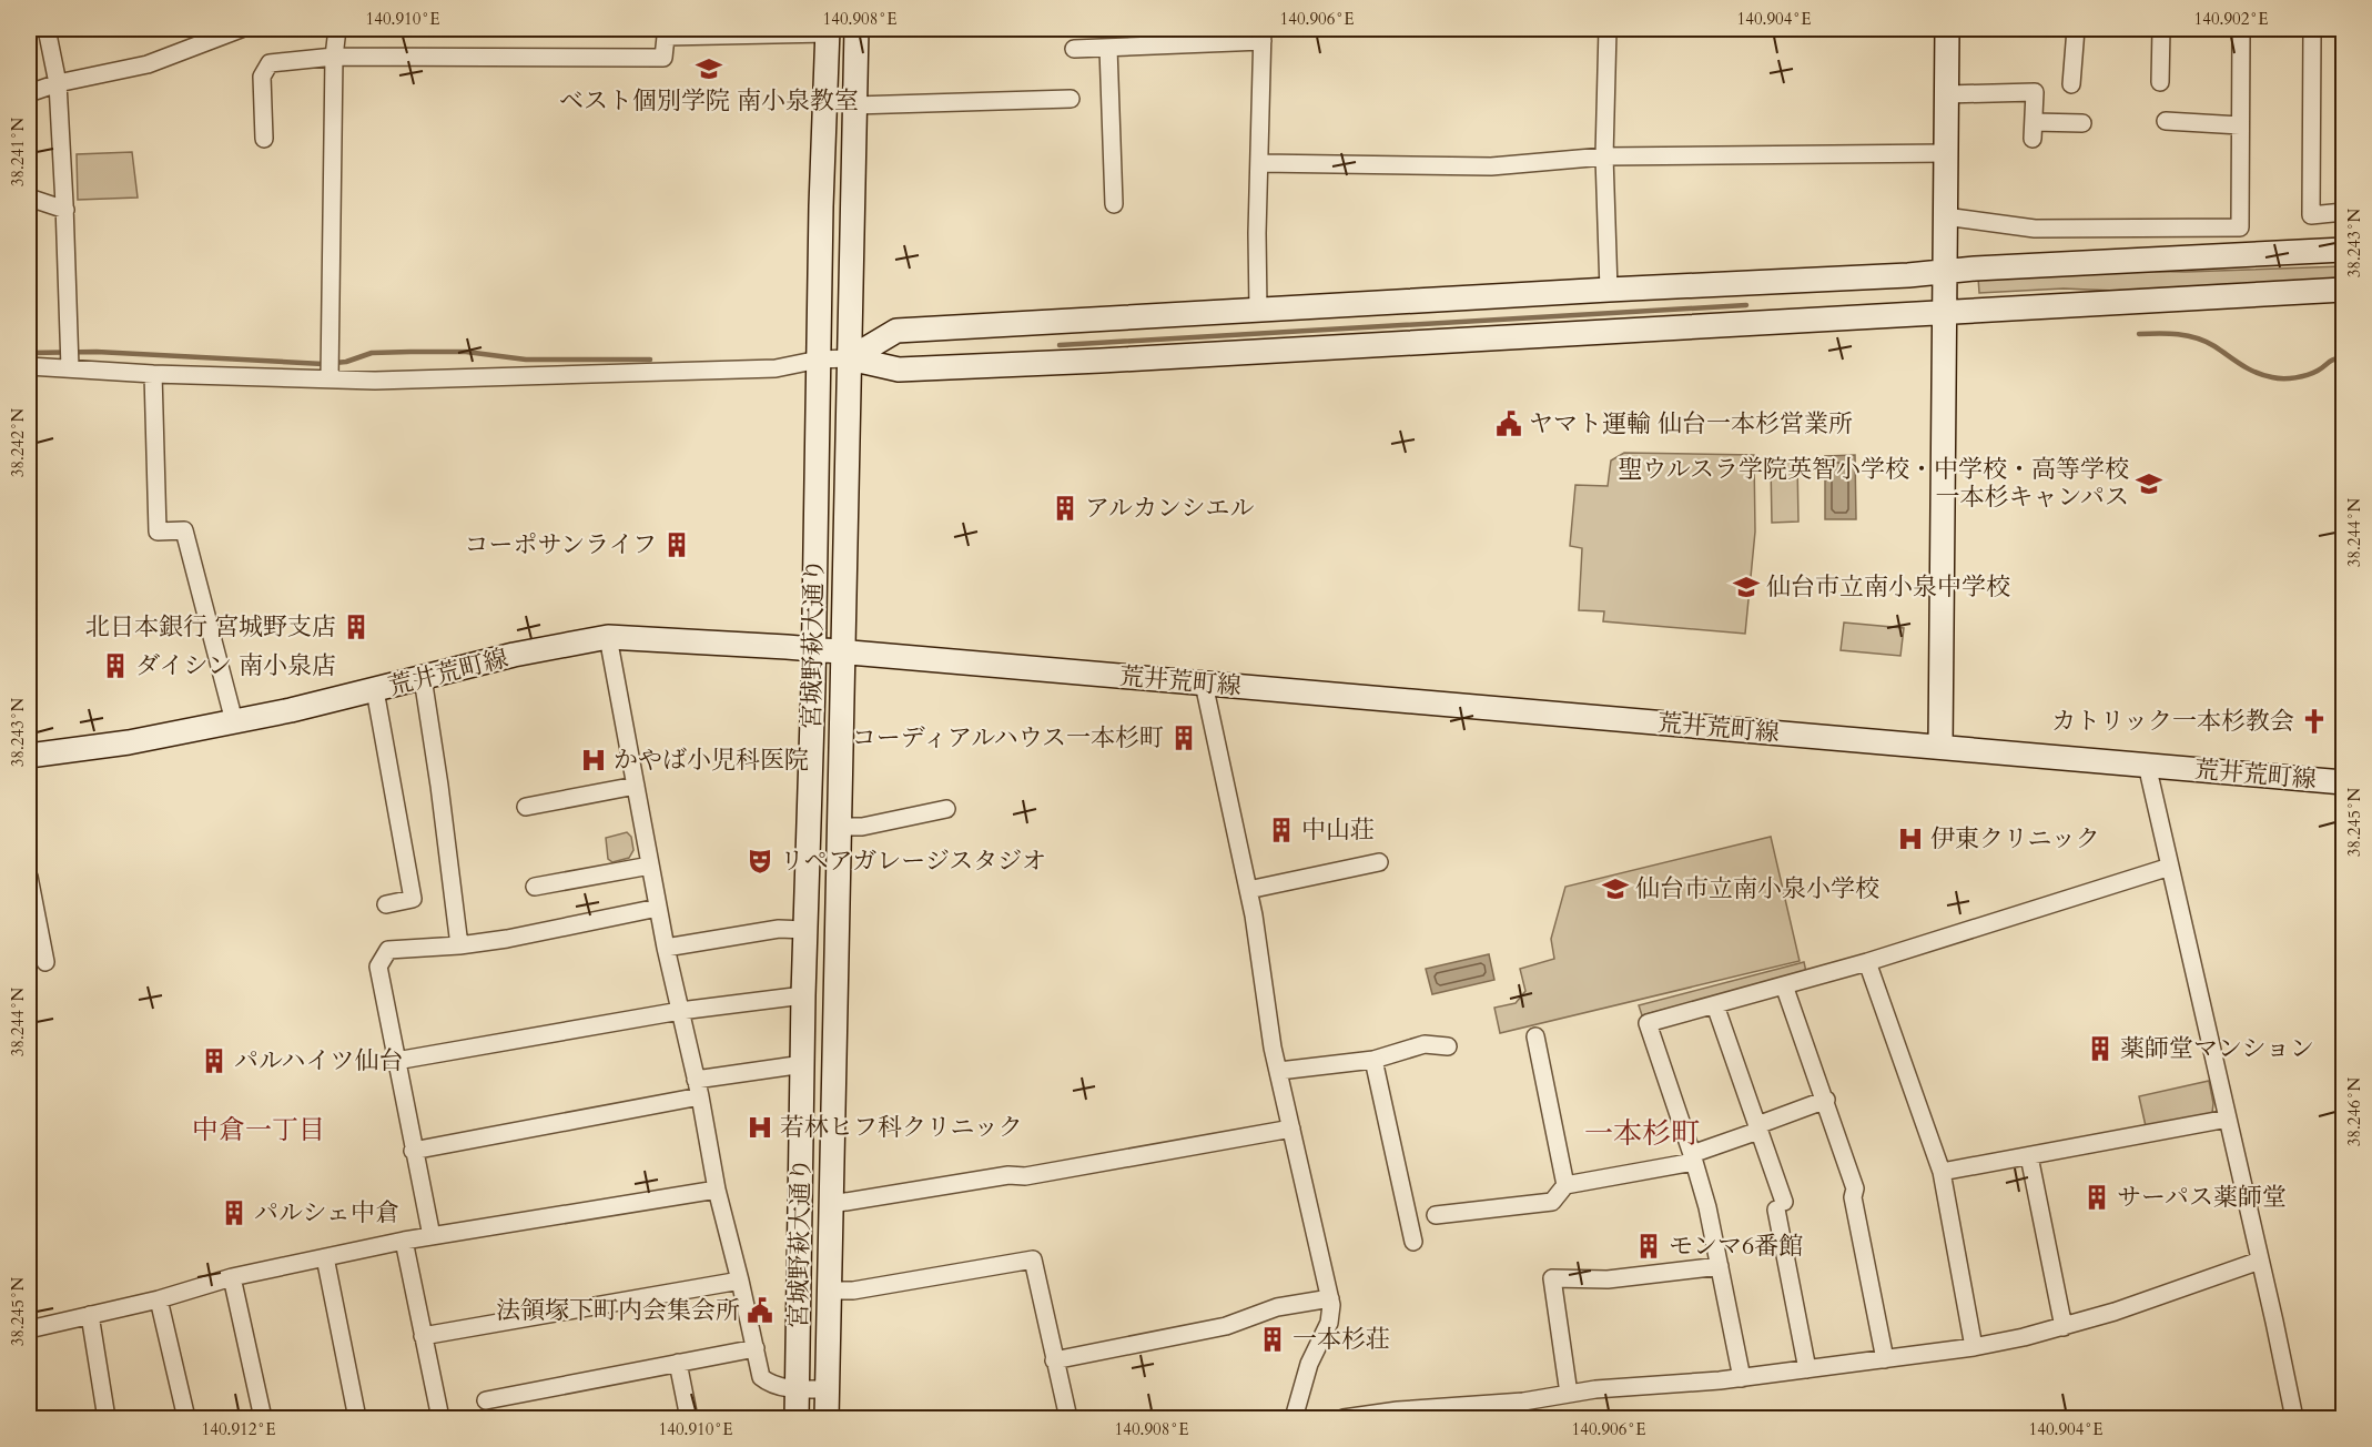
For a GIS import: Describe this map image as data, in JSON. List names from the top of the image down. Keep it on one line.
{"streets":{"street":["宮城野萩大通り","荒井荒町線"]},"crossings":[["宮城野萩大通り","荒井荒町線"]],"districts":["中倉一丁目","一本杉町"],"places":{"school or university":["ベスト個別学院 南小泉教室","聖ウルスラ学院英智小学校・中学校・高等学校 一本杉キャンパス","仙台市立南小泉中学校","仙台市立南小泉小学校"],"public building":["ヤマト運輸 仙台一本杉営業所","法領塚下町内会集会所"],"building":["アルカンシエル","コーポサンライフ","北日本銀行 宮城野支店","ダイシン 南小泉店","コーディアルハウス一本杉町","中山荘","薬師堂マンション","パルハイツ仙台","サーパス薬師堂","パルシェ中倉","モンマ6番館","一本杉荘"],"church":["カトリック一本杉教会"],"hospital":["かやば小児科医院","伊東クリニック","若林ヒフ科クリニック"],"theatre":["リペアガレージスタジオ"]},"coordinates":["140.910°E","140.908°E","140.906°E","140.904°E","140.902°E","38.241°N","38.243°N","38.242°N","38.244°N","38.245°N","38.246°N","140.912°E"]}
